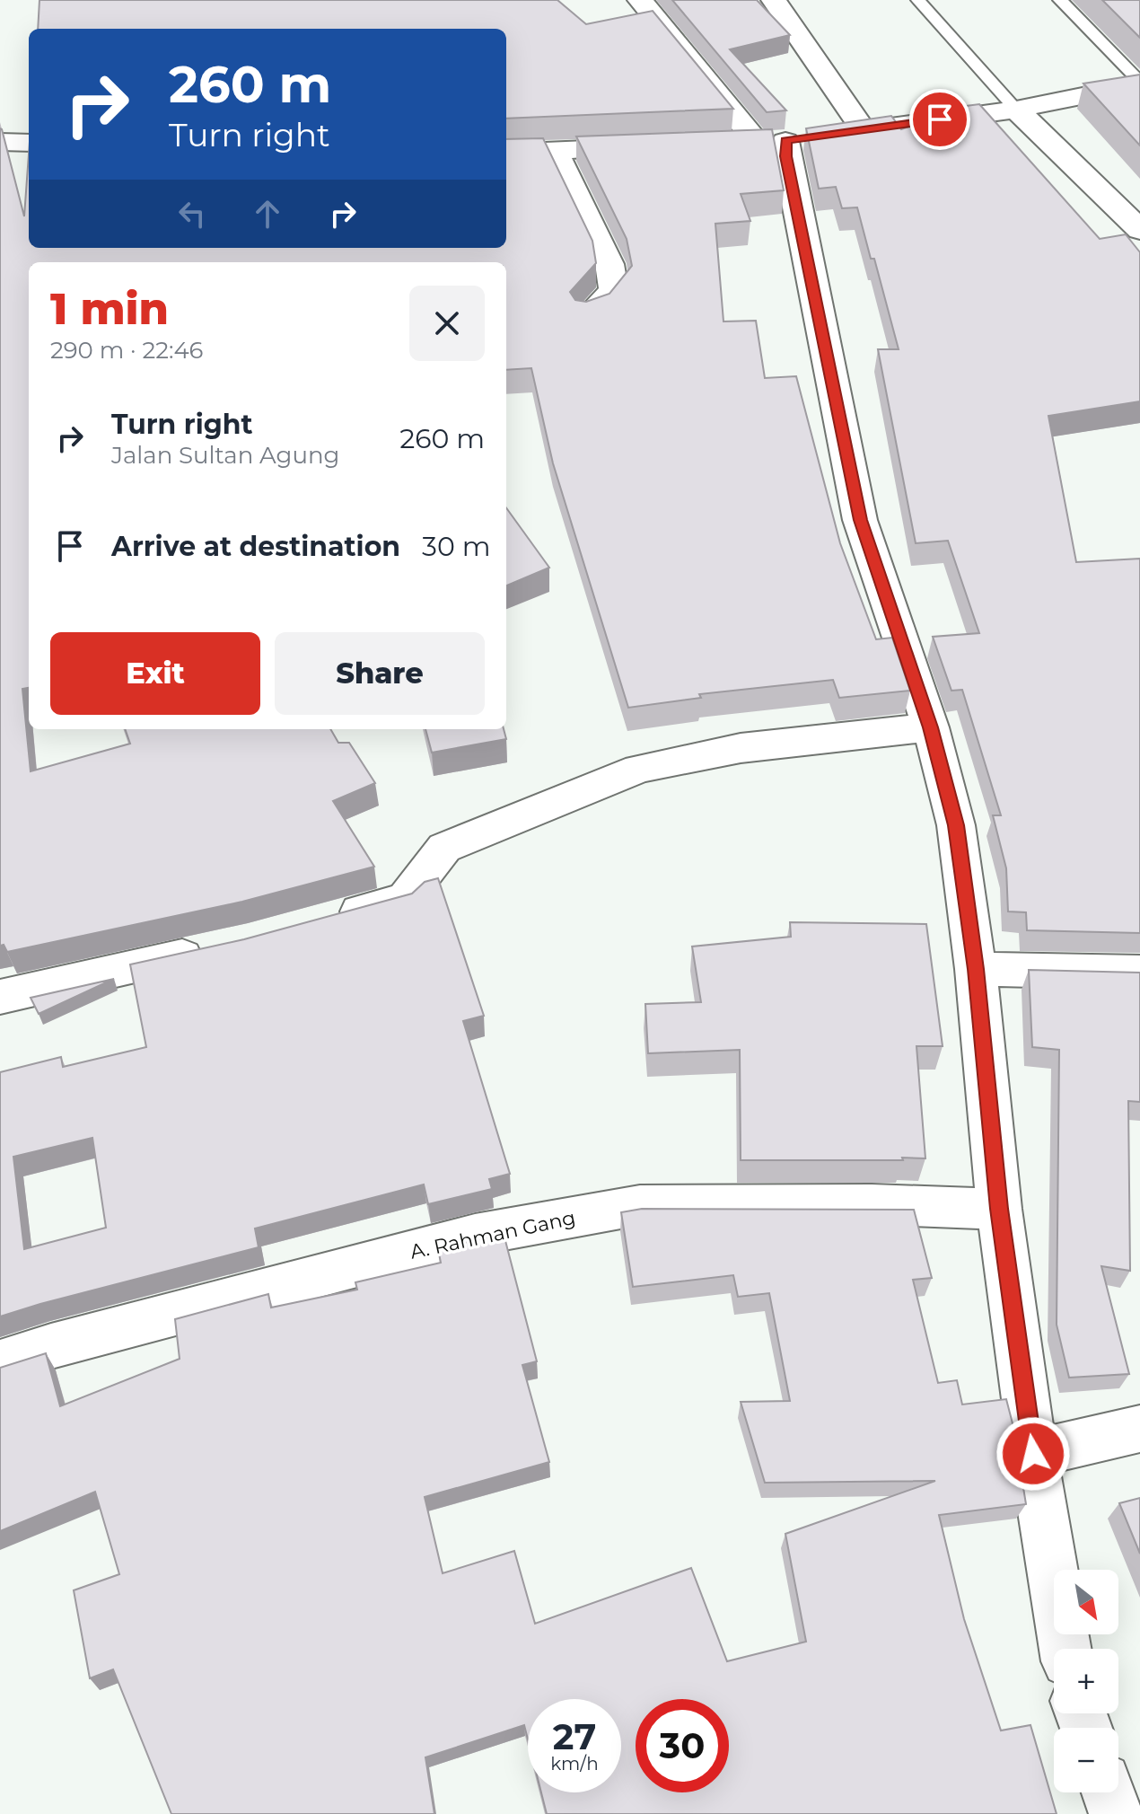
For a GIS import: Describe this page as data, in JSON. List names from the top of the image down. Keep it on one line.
{"streets":{"street":["A. Rahman Gang"]},"north":"bottom right","page":{"turn":["260 m","Turn right"],"heading":["1 min","290 m · 22:46"],"list":[{"name":"Turn right","note":"Jalan Sultan Agung","value":"260 m"},{"name":"Arrive at destination","value":"30 m"}],"buttons":["Exit","Share"],"map_buttons":["+","−"],"speed":"27 km/h","limit":"30"}}
